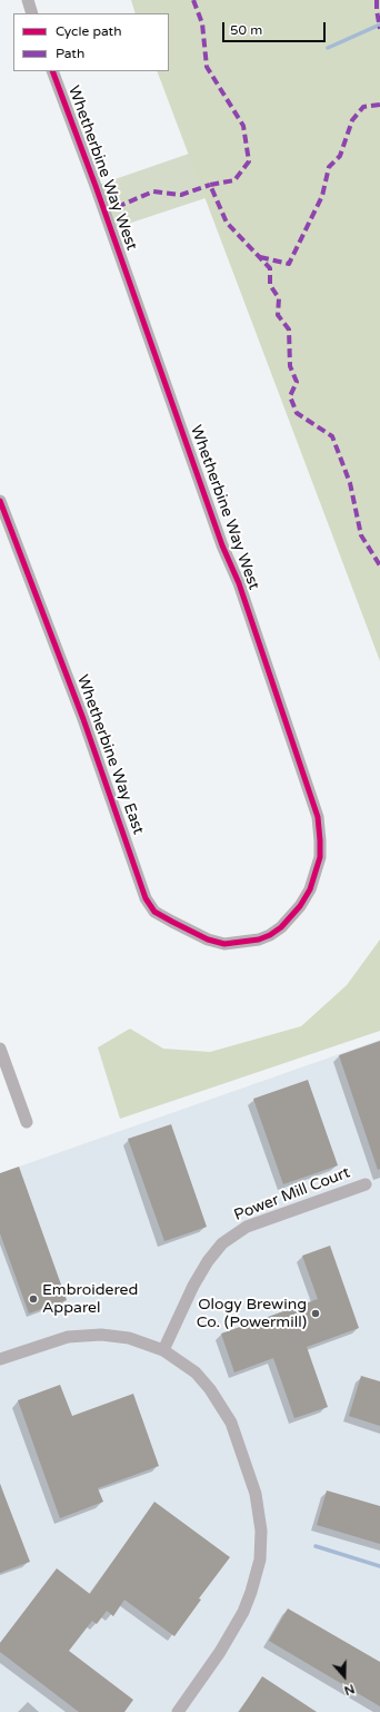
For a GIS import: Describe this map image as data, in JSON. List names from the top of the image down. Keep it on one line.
{"streets":{"street":["Whetherbine Way West","Whetherbine Way East","Power Mill Court"]},"crossings":[["Whetherbine Way West","Whetherbine Way East"]],"places":["Embroidered Apparel","Ology Brewing Co. (Powermill)"],"legend":["Cycle path","Path"],"scale_bar":"50 m","north":"bottom"}
